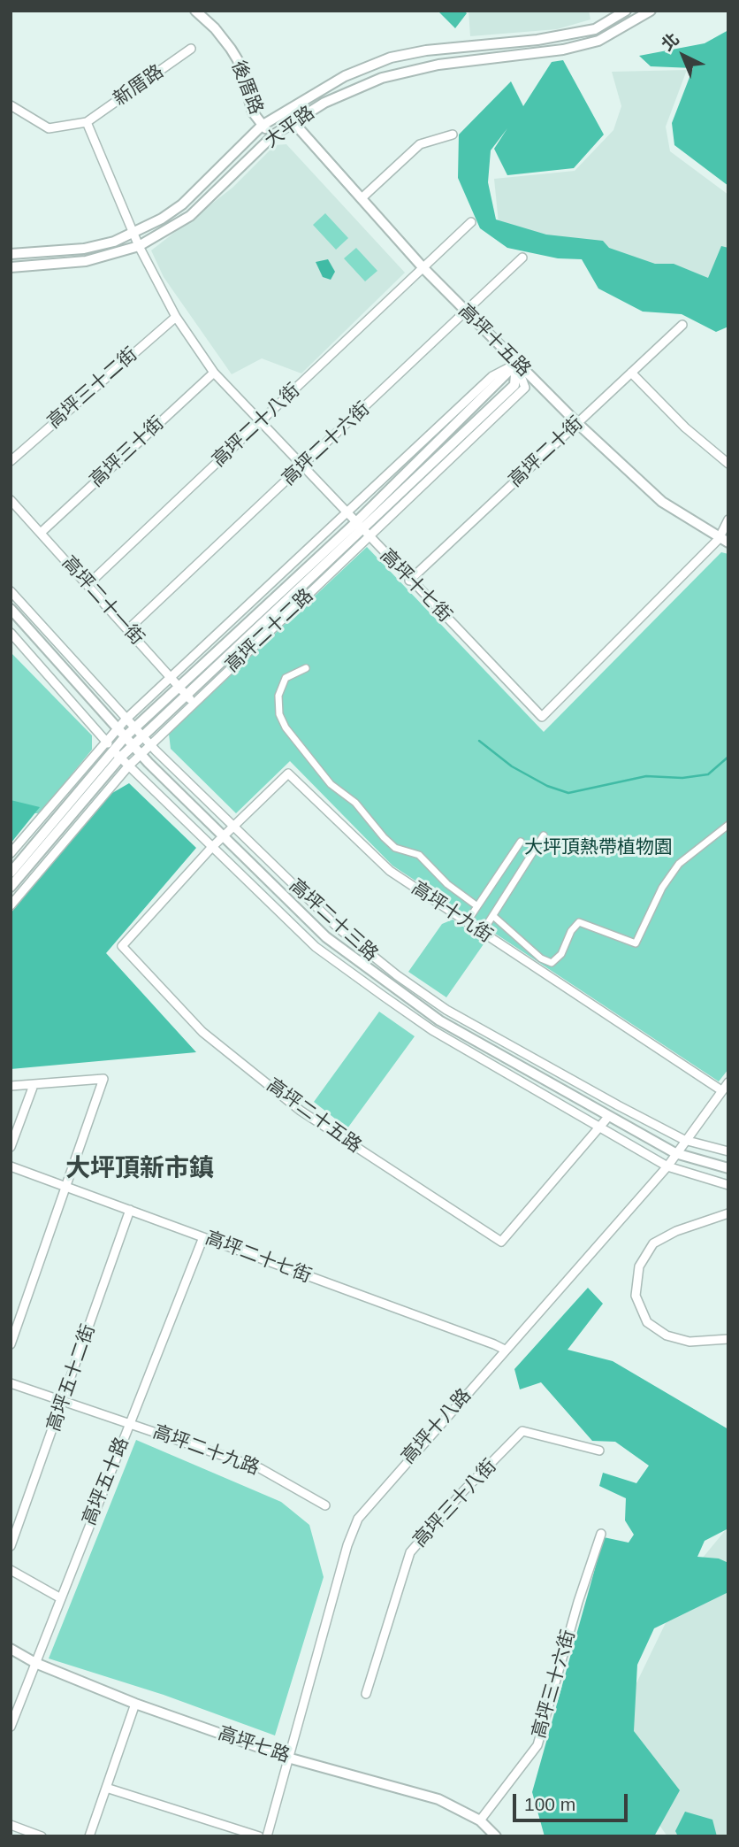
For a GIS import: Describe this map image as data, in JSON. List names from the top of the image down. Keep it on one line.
{"streets":{"street":["新厝路","後厝路","大平路","高坪十五路","高坪三十二街","高坪二十八街","高坪二十六街","高坪三十街","高坪二十街","高坪十七街","高坪二十一街","高坪二十二路","高坪十九街","高坪二十三路","高坪二十五路","高坪二十七街","高坪五十二街","高坪十八路","高坪二十九路","高坪五十路","高坪三十八街","高坪三十六街","高坪七路"]},"crossings":[["後厝路","大平路"],["大平路","高坪十五路"],["大平路","高坪十七街"],["高坪十五路","高坪二十八街"],["高坪十五路","高坪二十六街"],["高坪十五路","高坪二十街"],["高坪十五路","高坪十七街"],["高坪十五路","高坪二十二路"],["高坪三十二街","高坪十七街"],["高坪二十八街","高坪十七街"],["高坪二十八街","高坪二十一街"],["高坪二十六街","高坪十七街"],["高坪二十六街","高坪二十一街"],["高坪三十街","高坪十七街"],["高坪三十街","高坪二十一街"],["高坪二十街","高坪十七街"],["高坪十七街","高坪二十二路"],["高坪二十一街","高坪二十二路"],["高坪二十二路","高坪二十三路"],["高坪十九街","高坪二十三路"],["高坪十九街","高坪二十五路"],["高坪十九街","高坪十八路"],["高坪二十三路","高坪二十五路"],["高坪二十三路","高坪十八路"],["高坪二十七街","高坪五十二街"],["高坪二十七街","高坪十八路"],["高坪二十七街","高坪五十路"],["高坪五十二街","高坪二十九路"],["高坪十八路","高坪七路"],["高坪二十九路","高坪五十路"],["高坪五十路","高坪七路"],["高坪三十六街","高坪七路"]],"districts":["大坪頂新市鎮"],"parks":["大坪頂熱帶植物園"],"scale_bar":"100 m","north":"top left"}
